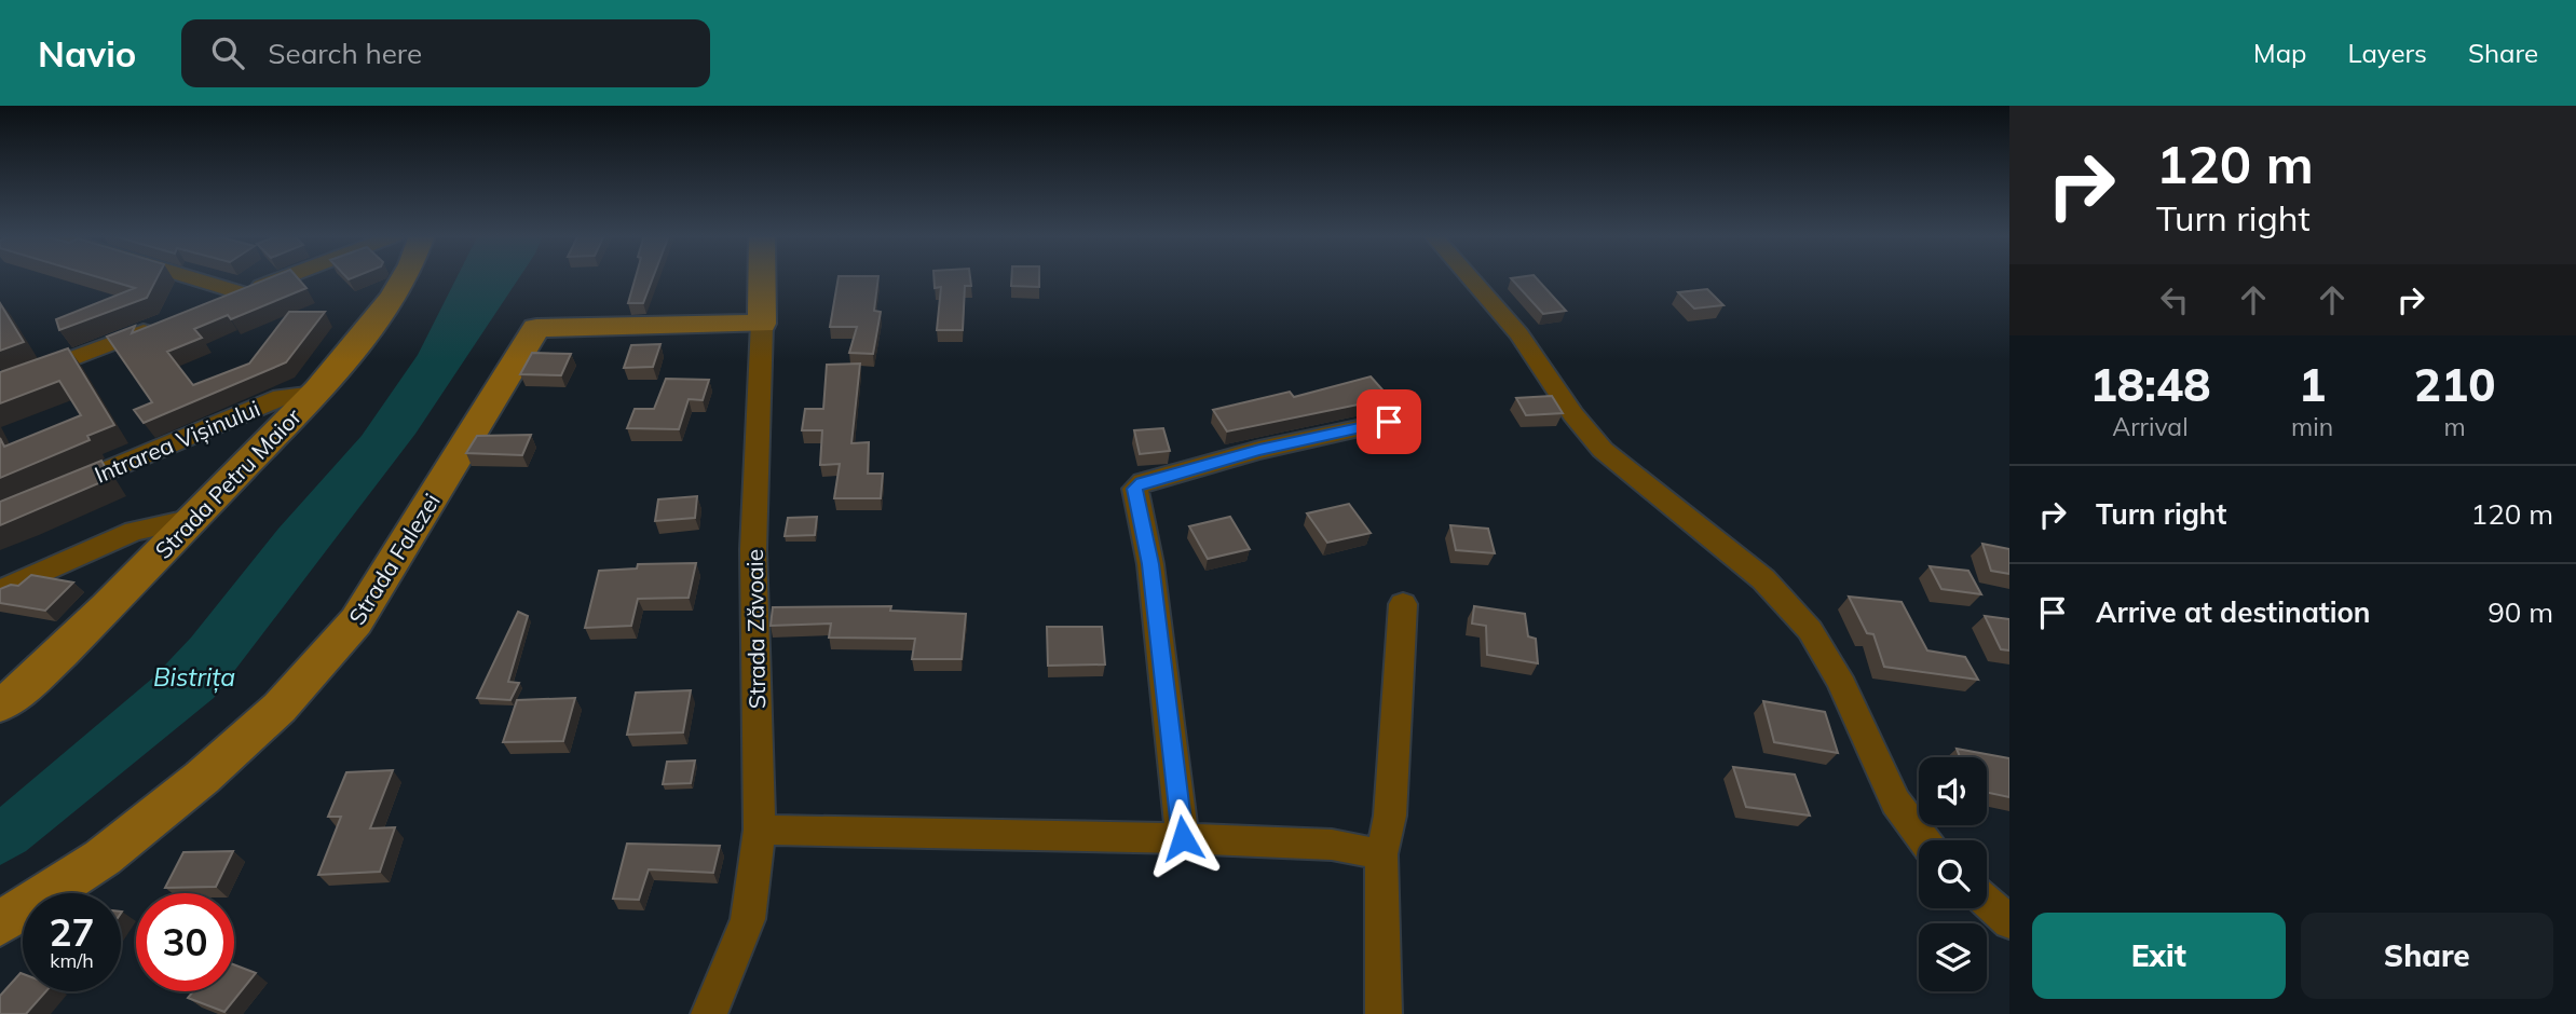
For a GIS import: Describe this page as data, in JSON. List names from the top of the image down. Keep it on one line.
{"streets":{"street":["Intrarea Vișinului","Strada Petru Maior","Strada Falezei","Strada Zăvoaie"]},"crossings":[["Intrarea Vișinului","Strada Petru Maior"],["Strada Falezei","Strada Zăvoaie"]],"water":["Bistrița"],"page":{"header":"Navio","search":"Search here","nav":["Map","Layers","Share"],"turn":["120 m","Turn right"],"eta":["18:48","Arrival","1","min","210","m"],"list":[{"name":"Turn right","value":"120 m"},{"name":"Arrive at destination","value":"90 m"}],"speed":"27 km/h","limit":"30","buttons":["Exit","Share"]}}
